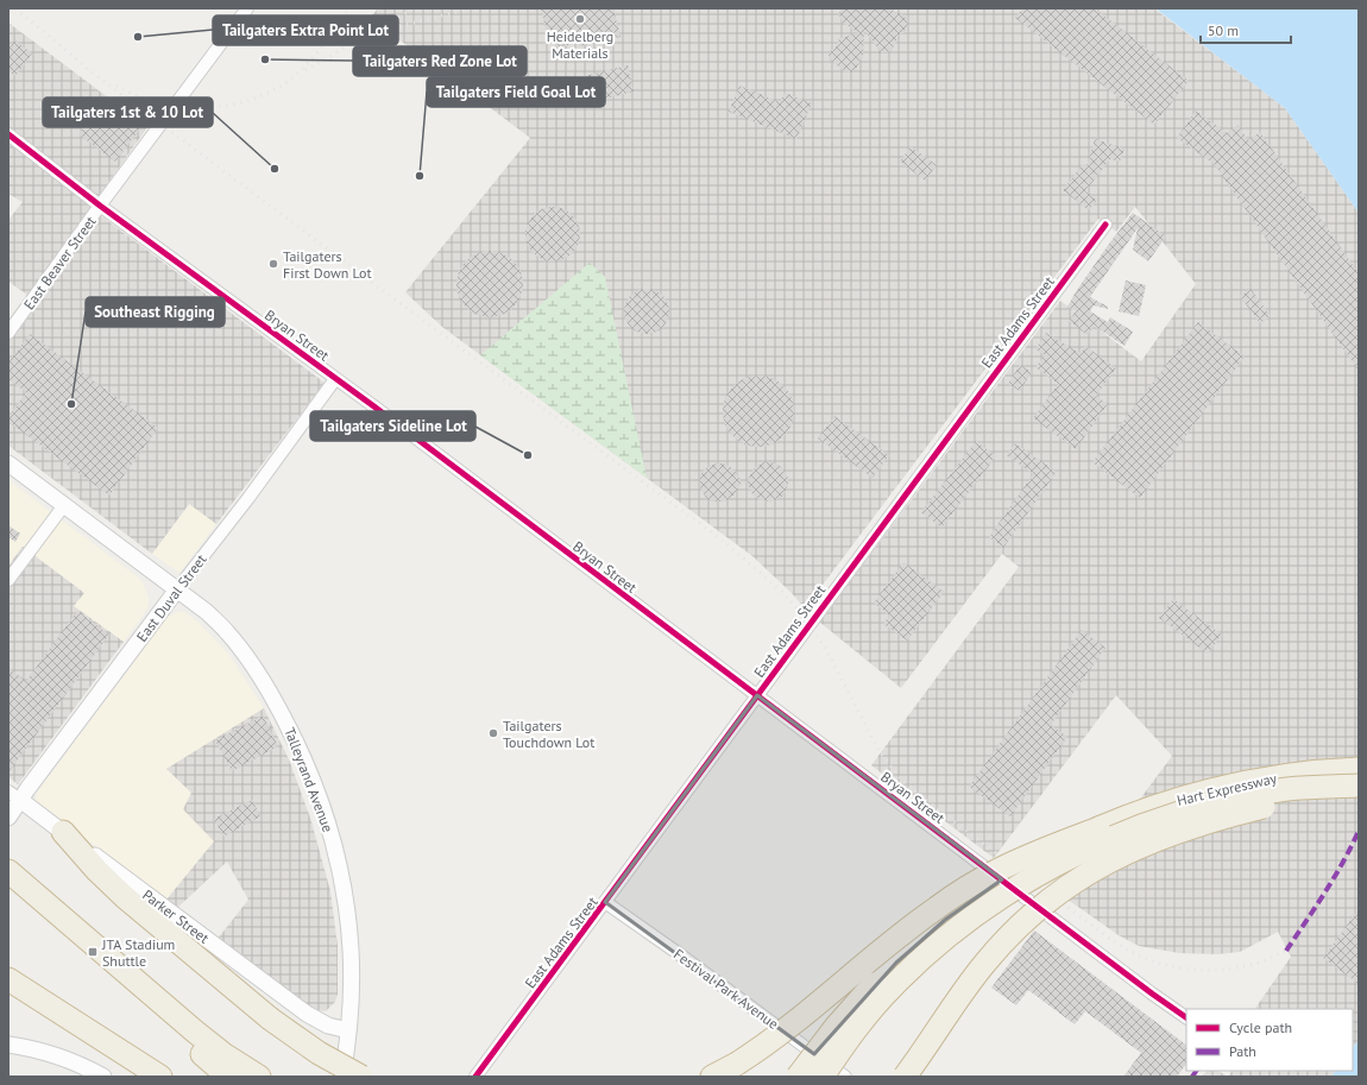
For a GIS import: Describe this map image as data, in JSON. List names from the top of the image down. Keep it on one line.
{"streets":{"highway":["Hart Expressway"],"street":["East Beaver Street","East Adams Street","Bryan Street","East Duval Street","Talleyrand Avenue","Parker Street","Festival Park Avenue"]},"crossings":[["East Beaver Street","Bryan Street"],["East Adams Street","Bryan Street"],["East Adams Street","Festival Park Avenue"],["Bryan Street","East Duval Street"],["East Duval Street","Talleyrand Avenue"],["East Duval Street","Parker Street"],["Talleyrand Avenue","Parker Street"]],"places":{"other":["Heidelberg Materials","Tailgaters Extra Point Lot","Tailgaters Red Zone Lot","Tailgaters 1st & 10 Lot","Tailgaters Field Goal Lot","Tailgaters First Down Lot","Southeast Rigging","Tailgaters Sideline Lot","Tailgaters Touchdown Lot"],"transit":["JTA Stadium Shuttle"]},"legend":["Cycle path","Path"],"scale_bar":"50 m"}
